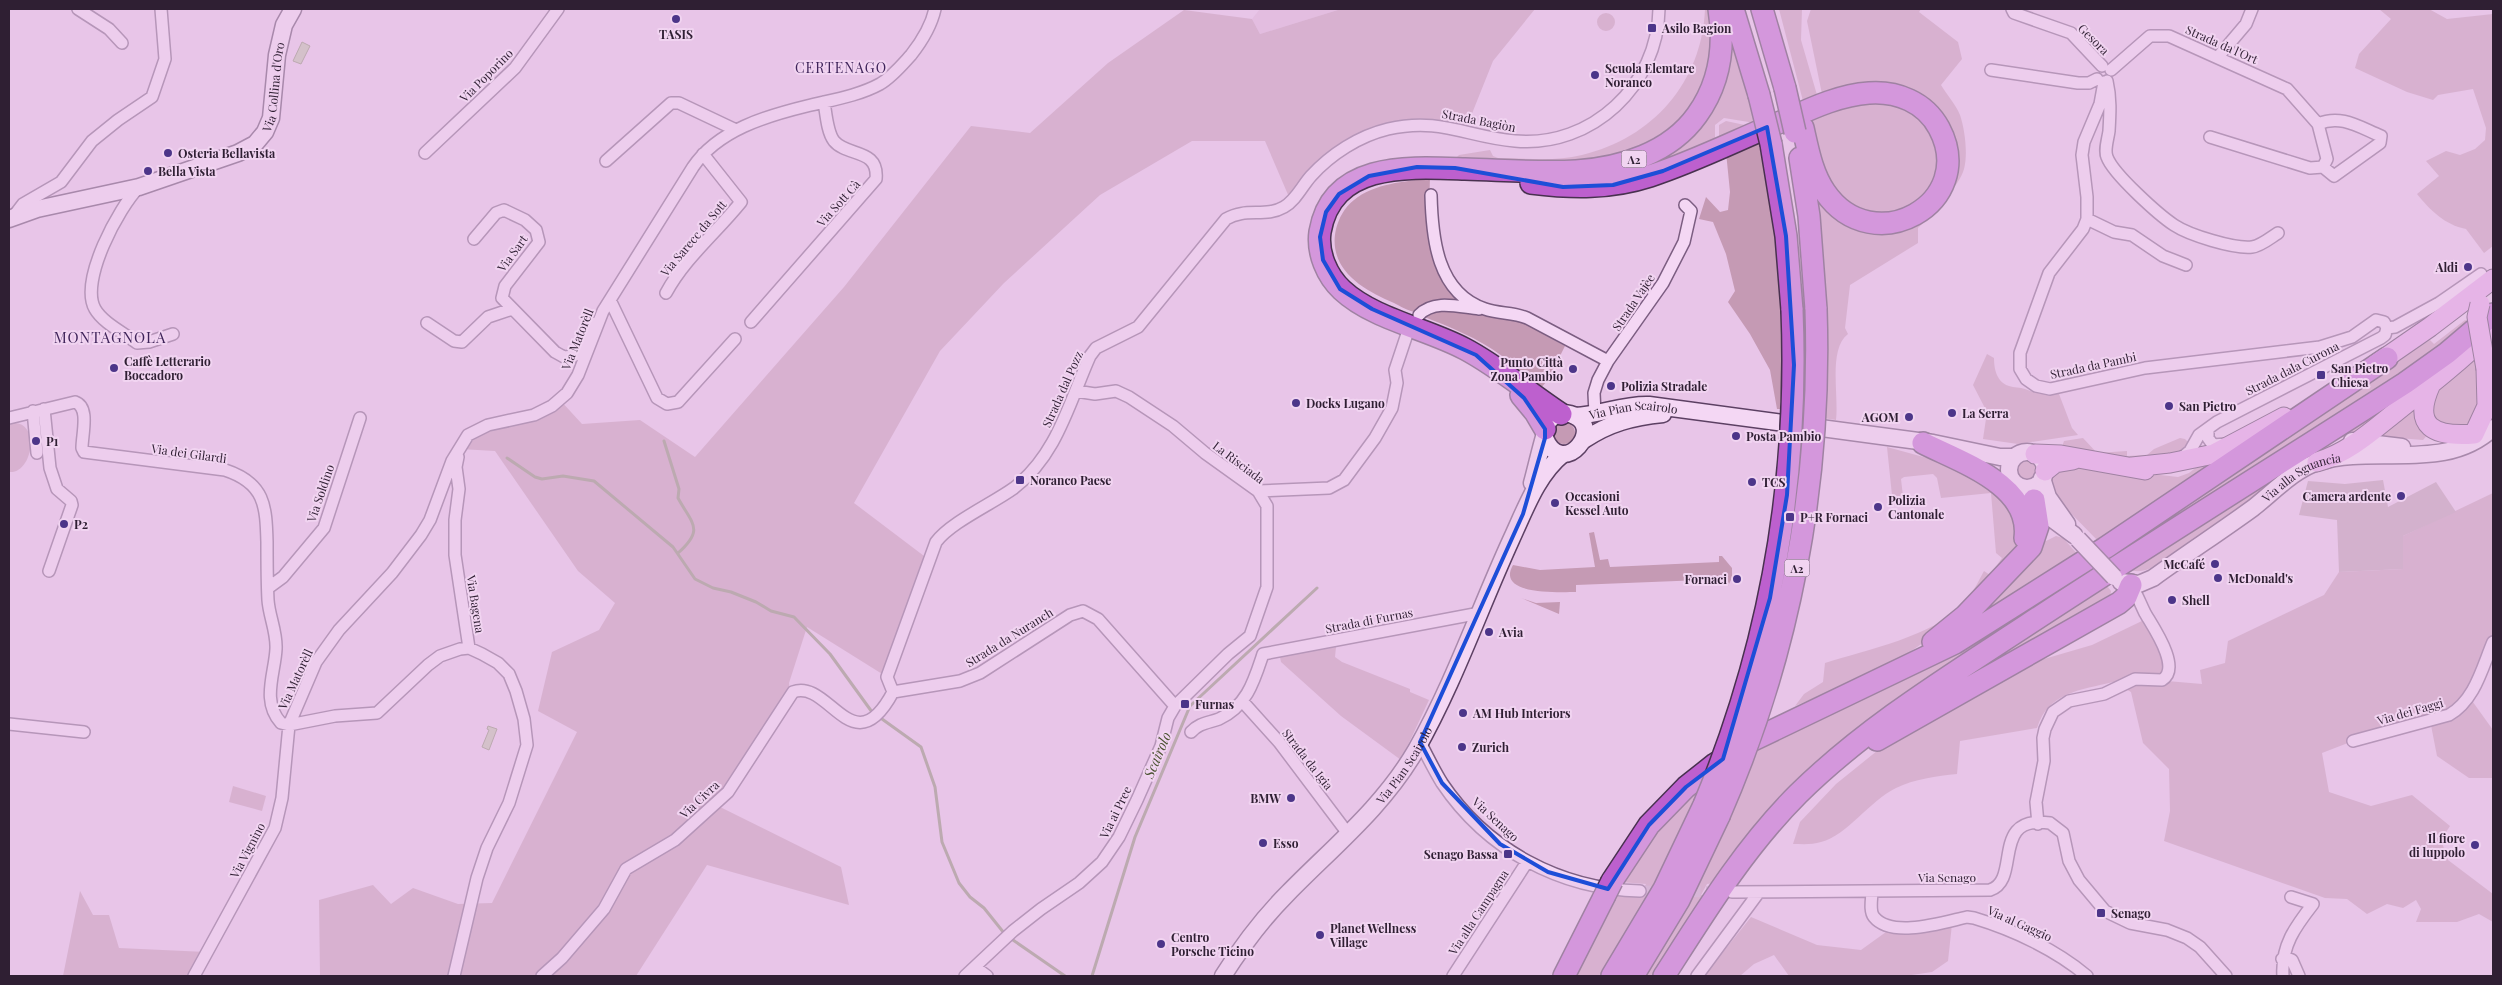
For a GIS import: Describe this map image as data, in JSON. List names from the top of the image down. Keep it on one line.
{"streets":{"highway":["A2"],"main road":["Via Collina d'Oro","Via Pian Scairolo","Via alla Sguancia"],"street":["Gesora","Strada da l'Ort","Via Poporino","Strada Bagiòn","Via Sott Cà","Via Sarecc da Sott","Via Sart","Strada Vajèe","Via Matorèll","Strada da Pambi","Strada dala Curona","Strada dal Pozz","Via dei Gilardi","La Risciada","Via Soldino","Via Bagena","Strada di Furnas","Strada da Nuranch","Via dei Faggi","Strada da Igia","Via Civra","Via ai Pree","Via Senago","Via Vignino","Via alla Campagna","Via al Gaggio"]},"crossings":[["Gesora","Strada da l'Ort"],["Strada Bagiòn","Strada dal Pozz"],["A2","Via Pian Scairolo"],["Via Sott Cà","Via Matorèll"],["Via Sarecc da Sott","Via Matorèll"],["Via Sart","Via Matorèll"],["Strada Vajèe","Via Pian Scairolo"],["Via Matorèll","Via dei Gilardi"],["Via Matorèll","Via Bagena"],["Via Matorèll","Via Vignino"],["Strada da Pambi","Strada dala Curona"],["Strada dal Pozz","La Risciada"],["Strada dal Pozz","Strada da Nuranch"],["Strada dal Pozz","Via Civra"],["Via Pian Scairolo","Strada di Furnas"],["Via Pian Scairolo","Strada da Igia"],["Via Pian Scairolo","Via Senago"],["Via dei Gilardi","Via Soldino"],["Via dei Gilardi","Via Bagena"],["Via dei Gilardi","Via Vignino"],["La Risciada","Via ai Pree"],["Via Bagena","Via Vignino"],["Strada da Nuranch","Via Civra"],["Strada da Nuranch","Via ai Pree"],["Via Senago","Via alla Campagna"],["Via Senago","Via al Gaggio"]],"districts":["CERTENAGO","MONTAGNOLA"],"water":["Scairolo"],"places":{"other":["TASIS","Scuola Elemtare Noranco","Osteria Bellavista","Bella Vista","Aldi","Caffè Letterario Boccadoro","Punto Città Zona Pambio","Polizia Stradale","Docks Lugano","San Pietro","La Serra","AGOM","Posta Pambio","P1","TCS","Camera ardente","Occasioni Kessel Auto","Polizia Cantonale","P2","McCafé","McDonald's","Fornaci","Shell","Avia","AM Hub Interiors","Zurich","BMW","Esso","Il fiore di luppolo","Planet Wellness Village","Centro Porsche Ticino"],"transit":["Asilo Bagion","San Pietro Chiesa","Noranco Paese","P+R Fornaci","Furnas","Senago Bassa","Senago"]}}
